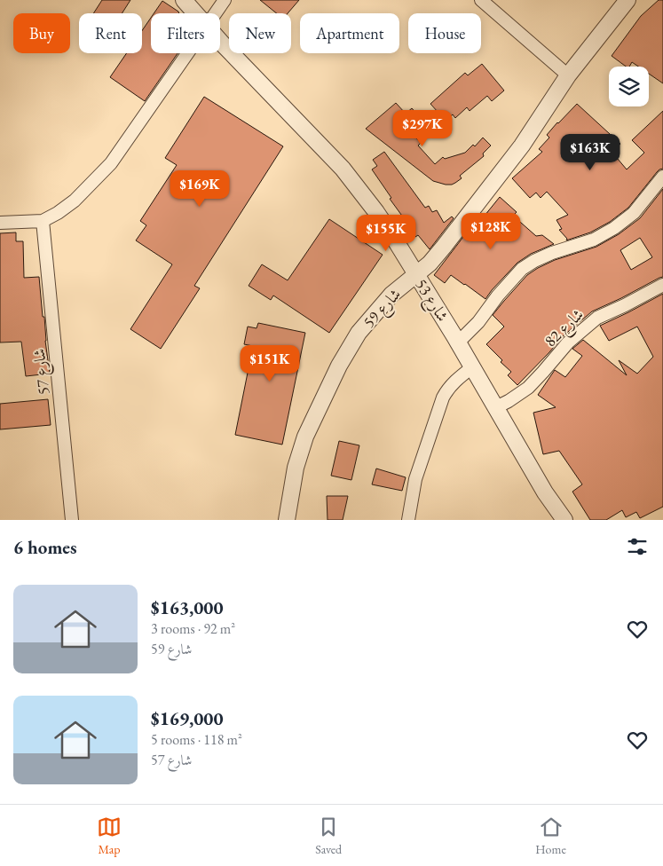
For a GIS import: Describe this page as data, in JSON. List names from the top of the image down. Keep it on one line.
{"streets":{"street":["شارع 53","شارع 59","شارع 82","شارع 57"]},"crossings":[["شارع 53","شارع 59"],["شارع 53","شارع 82"]],"page":{"chip":["Buy","Rent","Filters","New","Apartment","House"],"price":["$297K","$163K","$169K","$128K","$155K","$151K"],"heading":"6 homes","list":[{"name":"$163,000","note":"3 rooms · 92 m² · شارع 59"},{"name":"$169,000","note":"5 rooms · 118 m² · شارع 57"}],"tabs":["Map","Saved","Home"]}}
